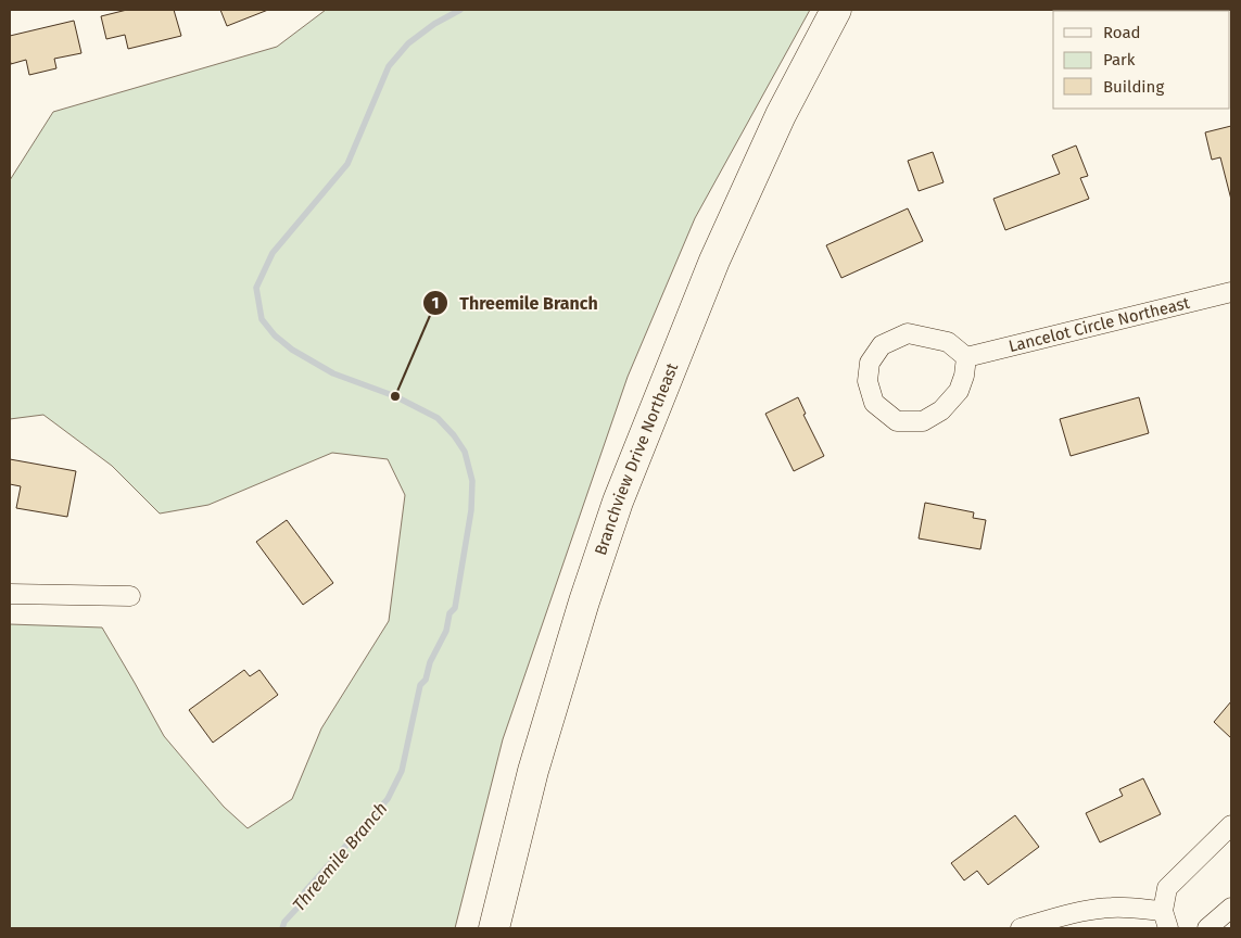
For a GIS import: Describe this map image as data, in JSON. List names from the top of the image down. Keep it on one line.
{"streets":{"main road":["Branchview Drive Northeast"],"street":["Lancelot Circle Northeast"]},"water":["Threemile Branch"],"places":["Threemile Branch"],"legend":["Road","Park","Building"]}
